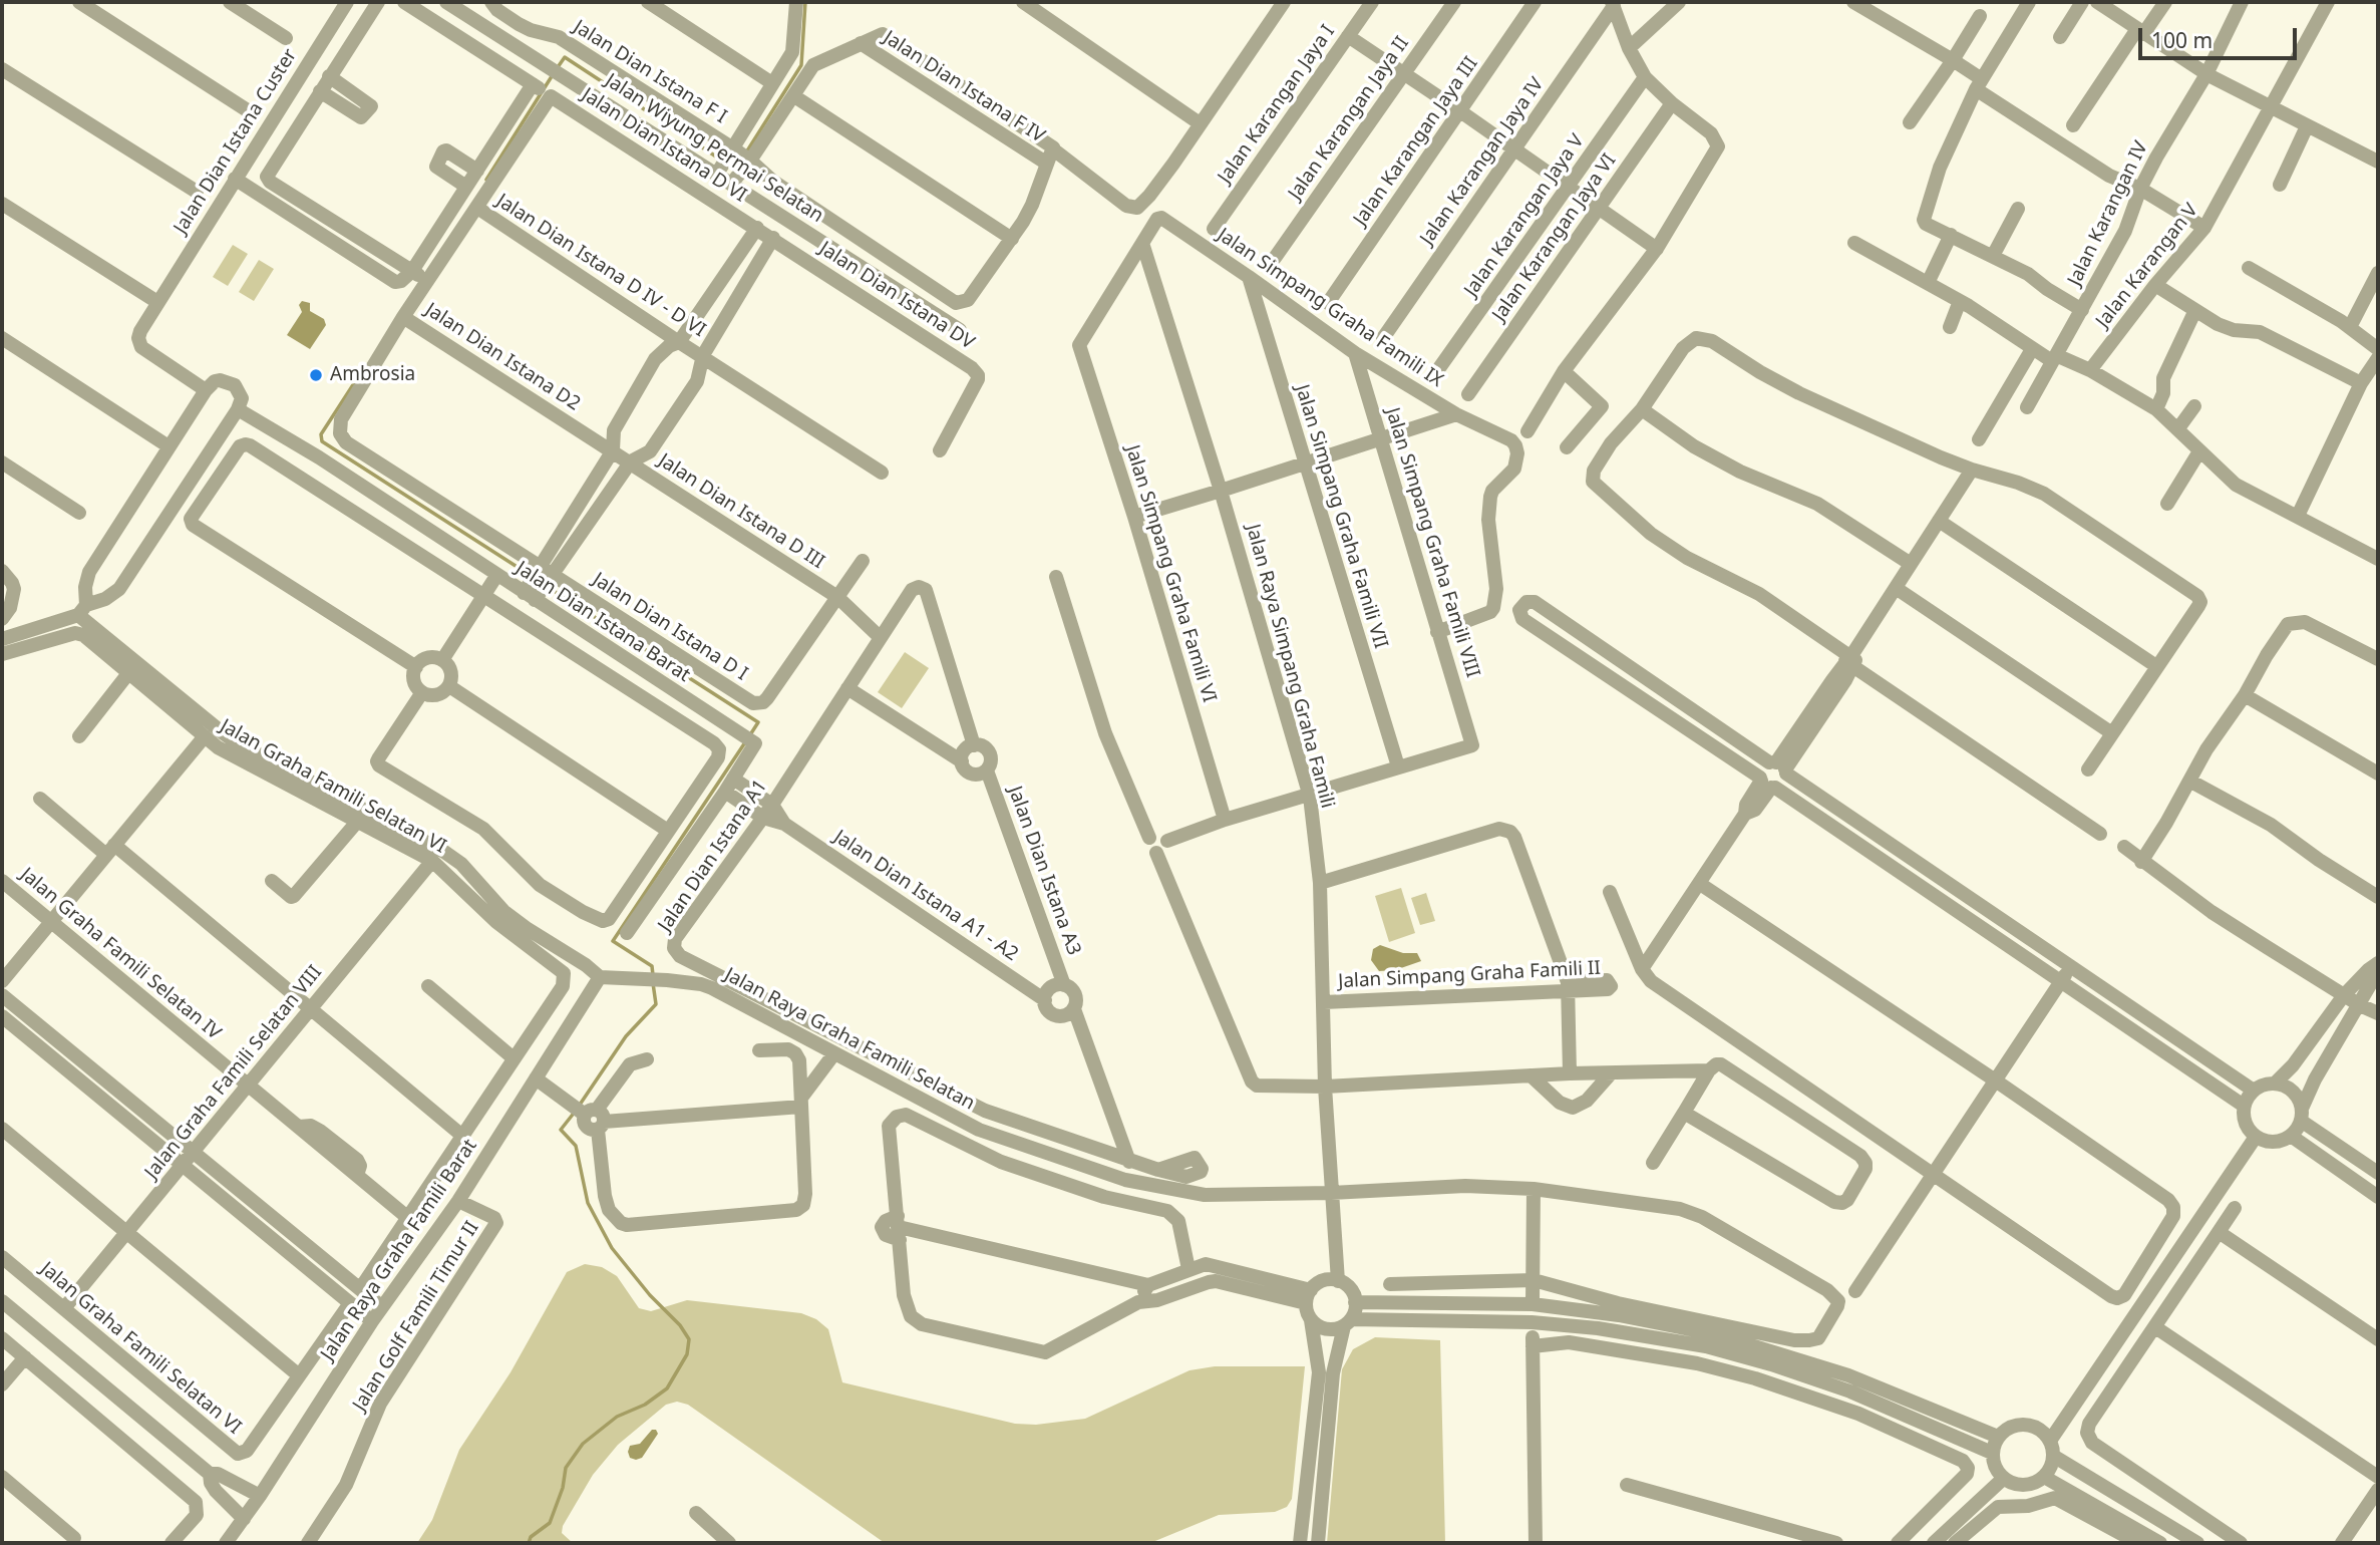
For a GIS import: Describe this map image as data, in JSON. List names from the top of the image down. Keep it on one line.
{"streets":{"street":["Jalan Dian Istana F I","Jalan Dian Istana F IV","Jalan Karangan Jaya I","Jalan Karangan Jaya II","Jalan Dian Istana Custer","Jalan Karangan Jaya III","Jalan Dian Istana D VI","Jalan Wiyung Permai Selatan","Jalan Karangan Jaya IV","Jalan Karangan IV","Jalan Karangan Jaya V","Jalan Karangan Jaya VI","Jalan Dian Istana D IV - D VI","Jalan Karangan V","Jalan Dian Istana DV","Jalan Simpang Graha Famili IX","Jalan Dian Istana D2","Jalan Dian Istana D III","Jalan Simpang Graha Famili VII","Jalan Simpang Graha Famili VIII","Jalan Simpang Graha Famili VI","Jalan Dian Istana Barat","Jalan Dian Istana D I","Jalan Raya Simpang Graha Famili","Jalan Graha Famili Selatan VI","Jalan Dian Istana A1","Jalan Dian Istana A3","Jalan Dian Istana A1 - A2","Jalan Graha Famili Selatan IV","Jalan Simpang Graha Famili II","Jalan Raya Graha Famili Selatan","Jalan Graha Famili Selatan VIII","Jalan Raya Graha Famili Barat","Jalan Golf Famili Timur II"]},"crossings":[["Jalan Dian Istana F I","Jalan Dian Istana F IV"],["Jalan Dian Istana F IV","Jalan Wiyung Permai Selatan"],["Jalan Dian Istana D VI","Jalan Dian Istana D IV - D VI"],["Jalan Dian Istana D VI","Jalan Dian Istana DV"],["Jalan Dian Istana D VI","Jalan Dian Istana D2"],["Jalan Dian Istana D VI","Jalan Dian Istana D III"],["Jalan Dian Istana D IV - D VI","Jalan Dian Istana D III"],["Jalan Dian Istana DV","Jalan Dian Istana D III"],["Jalan Simpang Graha Famili IX","Jalan Simpang Graha Famili VII"],["Jalan Simpang Graha Famili IX","Jalan Simpang Graha Famili VIII"],["Jalan Simpang Graha Famili IX","Jalan Simpang Graha Famili VI"],["Jalan Simpang Graha Famili IX","Jalan Raya Simpang Graha Famili"],["Jalan Dian Istana D2","Jalan Dian Istana D III"],["Jalan Dian Istana D2","Jalan Dian Istana D I"],["Jalan Dian Istana D III","Jalan Dian Istana D I"],["Jalan Dian Istana D III","Jalan Dian Istana A1"],["Jalan Simpang Graha Famili VII","Jalan Simpang Graha Famili VIII"],["Jalan Dian Istana Barat","Jalan Dian Istana A1 - A2"],["Jalan Raya Simpang Graha Famili","Jalan Simpang Graha Famili II"],["Jalan Raya Simpang Graha Famili","Jalan Raya Graha Famili Selatan"],["Jalan Graha Famili Selatan VI","Jalan Graha Famili Selatan IV"],["Jalan Graha Famili Selatan VI","Jalan Graha Famili Selatan VIII"],["Jalan Dian Istana A1","Jalan Dian Istana A3"],["Jalan Dian Istana A1","Jalan Dian Istana A1 - A2"],["Jalan Dian Istana A3","Jalan Dian Istana A1 - A2"],["Jalan Graha Famili Selatan IV","Jalan Graha Famili Selatan VIII"],["Jalan Raya Graha Famili Selatan","Jalan Raya Graha Famili Barat"],["Jalan Raya Graha Famili Barat","Jalan Golf Famili Timur II"]],"places":["Ambrosia"],"scale_bar":"100 m"}
